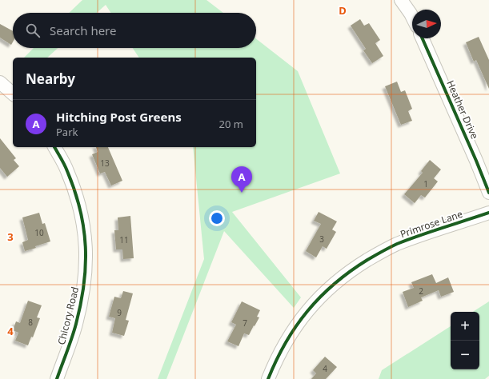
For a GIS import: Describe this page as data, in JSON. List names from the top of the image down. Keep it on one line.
{"streets":{"street":["Heather Drive","Primrose Lane","Chicory Road"]},"house_numbers":["13","1","10","3","11","2","9","8","7","4"],"north":"right","page":{"search":"Search here","heading":"Nearby","list":[{"mark":"A","name":"Hitching Post Greens","note":"Park","value":"20 m"}],"pins":"A","map_buttons":["+","−"]},"grid":{"columns":["D"],"rows":["3","4"]}}
